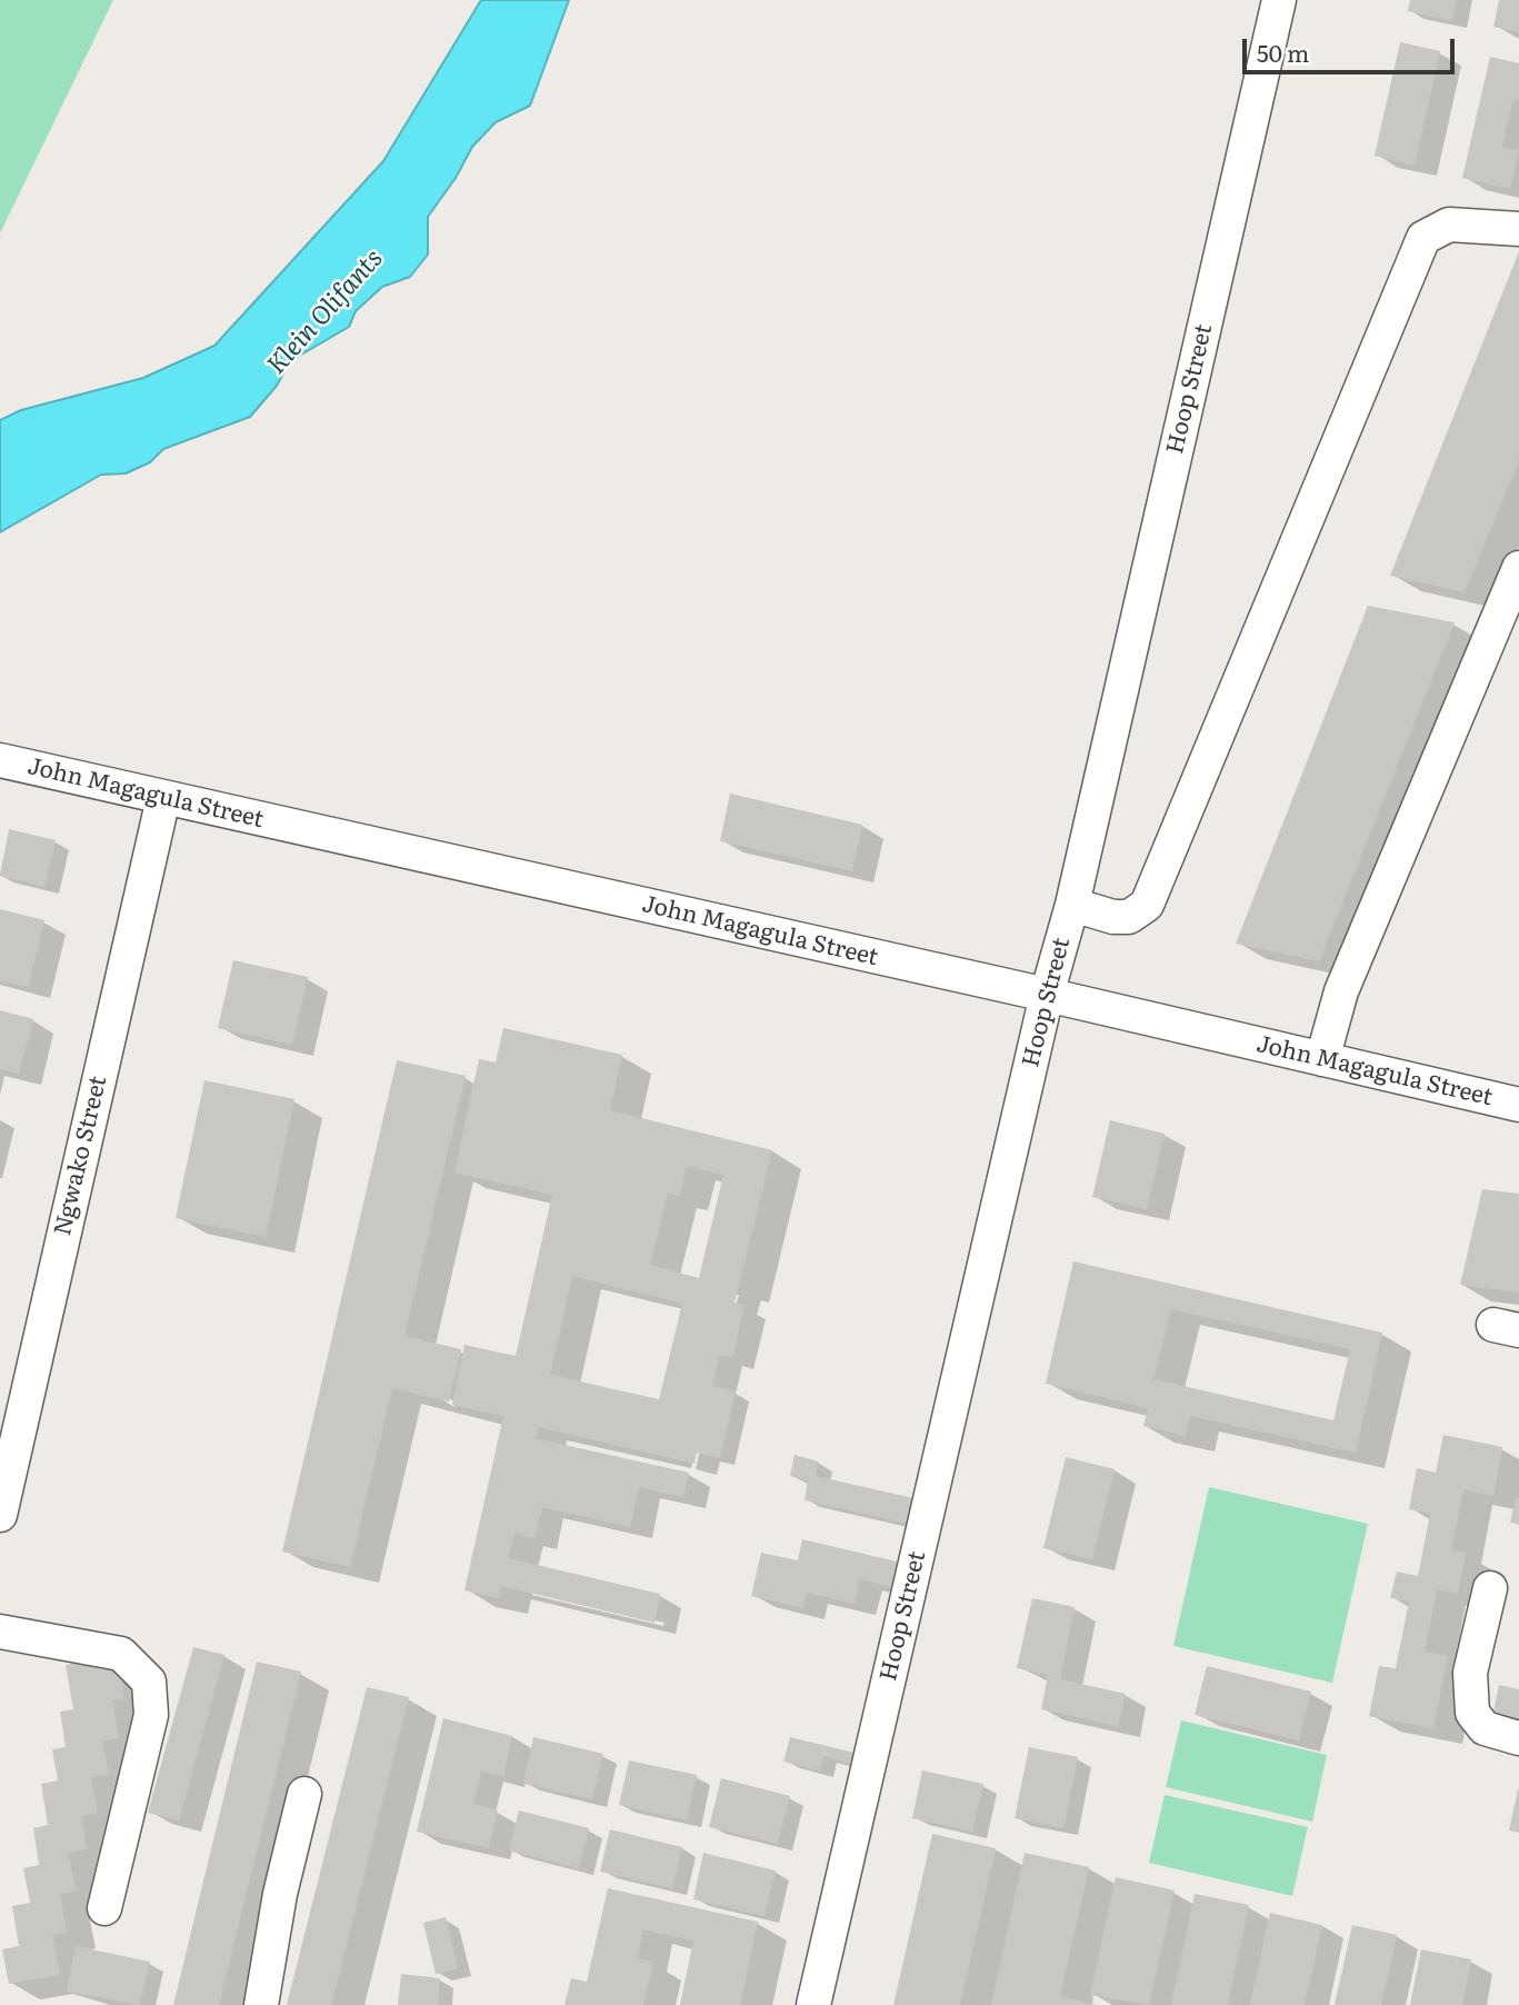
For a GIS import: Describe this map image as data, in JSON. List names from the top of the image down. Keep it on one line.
{"streets":{"street":["Hoop Street","John Magagula Street","Ngwako Street"]},"crossings":[["Hoop Street","John Magagula Street"],["John Magagula Street","Ngwako Street"]],"water":["Klein Olifants"],"scale_bar":"50 m"}
